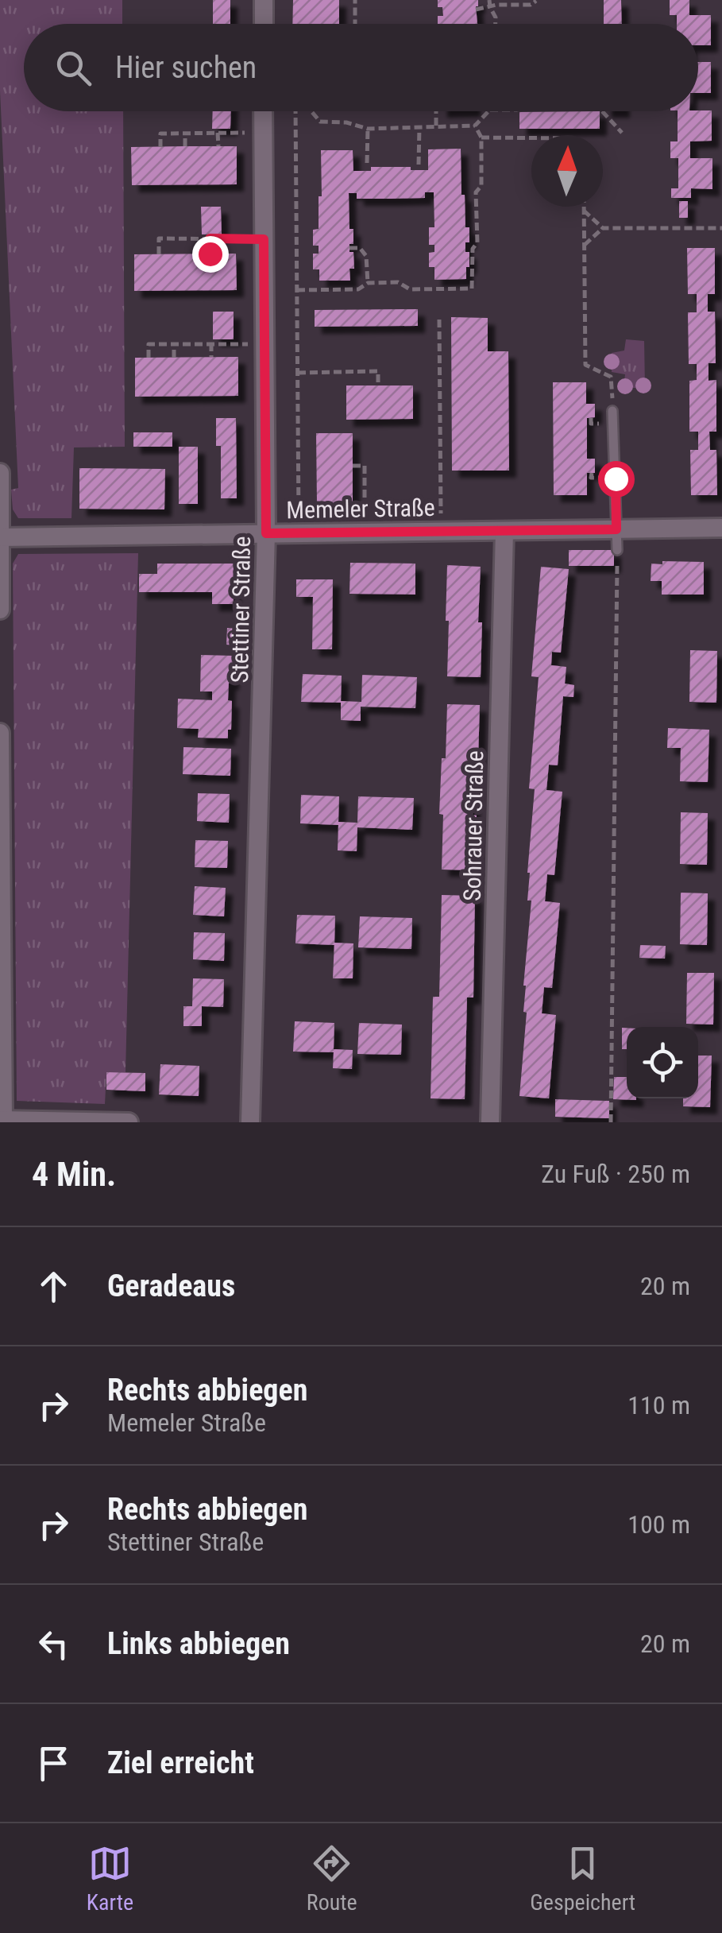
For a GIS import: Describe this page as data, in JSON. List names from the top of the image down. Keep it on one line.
{"streets":{"street":["Memeler Straße","Stettiner Straße","Sohrauer Straße"]},"crossings":[["Memeler Straße","Stettiner Straße"],["Memeler Straße","Sohrauer Straße"]],"north":"top","page":{"search":"Hier suchen","heading":["4 Min.","Zu Fuß · 250 m"],"list":[["Geradeaus","20 m"],["Rechts abbiegen","Memeler Straße","110 m"],["Rechts abbiegen","Stettiner Straße","100 m"],["Links abbiegen","20 m"],"Ziel erreicht"],"nav":["Karte","Route","Gespeichert"]}}
